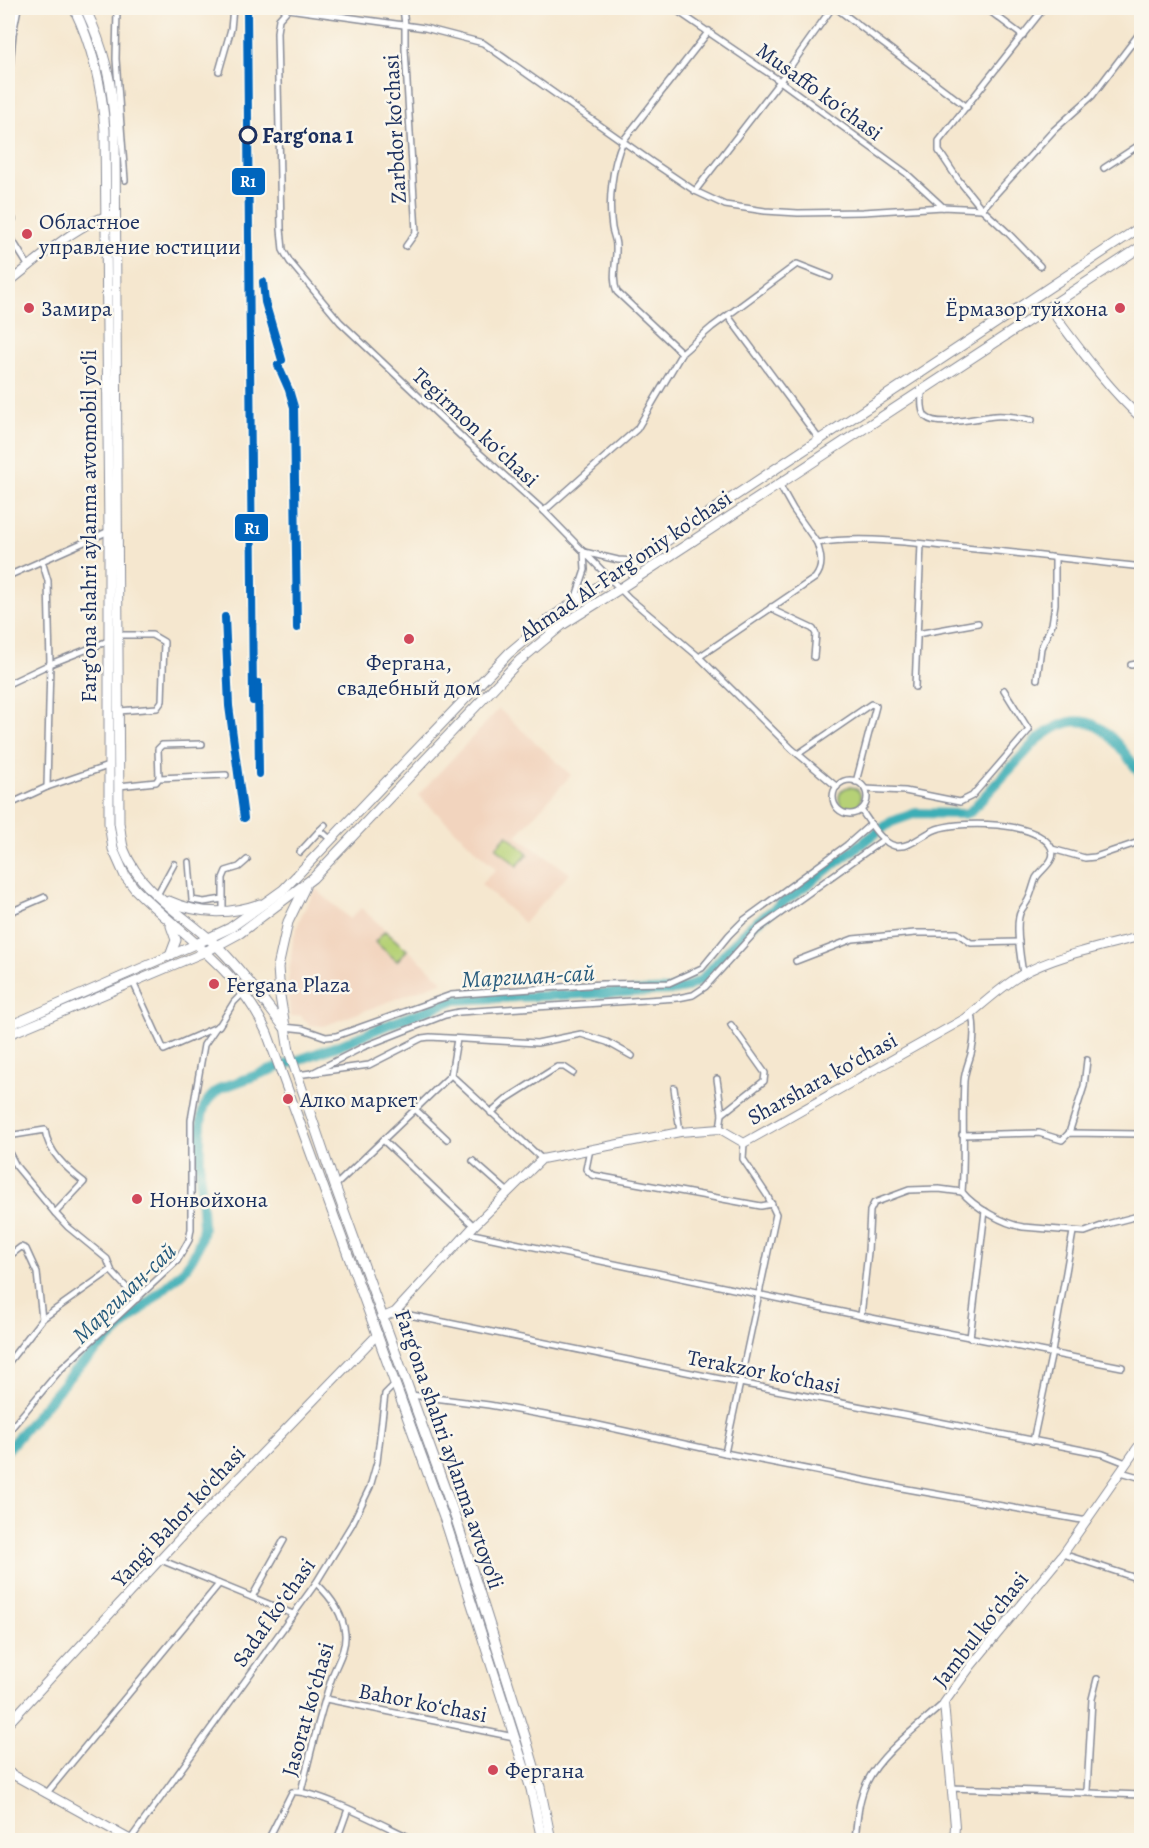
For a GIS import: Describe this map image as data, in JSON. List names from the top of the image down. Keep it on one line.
{"streets":{"highway":["Fargʻona shahri aylanma avtomobil yoʻli","Ahmad Al-Farg'oniy ko'chasi","Farg‘ona shahri aylanma avtoyo‘li"],"street":["Musaffo koʻchasi","Zarbdor koʻchasi","Tegirmon koʻchasi","Sharshara koʻchasi","Terakzor koʻchasi","Yangi Bahor ko'chasi","Sadaf koʻchasi","Jambul koʻchasi","Bahor koʻchasi","Jasorat koʻchasi"]},"crossings":[["Tegirmon koʻchasi","Ahmad Al-Farg'oniy ko'chasi"],["Fargʻona shahri aylanma avtomobil yoʻli","Ahmad Al-Farg'oniy ko'chasi"],["Ahmad Al-Farg'oniy ko'chasi","Farg‘ona shahri aylanma avtoyo‘li"],["Terakzor koʻchasi","Jambul koʻchasi"],["Farg‘ona shahri aylanma avtoyo‘li","Yangi Bahor ko'chasi"],["Farg‘ona shahri aylanma avtoyo‘li","Sadaf koʻchasi"],["Farg‘ona shahri aylanma avtoyo‘li","Bahor koʻchasi"],["Sadaf koʻchasi","Jasorat koʻchasi"],["Bahor koʻchasi","Jasorat koʻchasi"]],"water":["Маргилан-сай"],"places":["Farg‘ona 1","Областное управление юстиции","Замира","Ёрмазор туйхона","Фергана, свадебный дом","Fergana Plaza","Алко маркет","Нонвойхона","Фергана"],"lines":["transit line R1"]}
